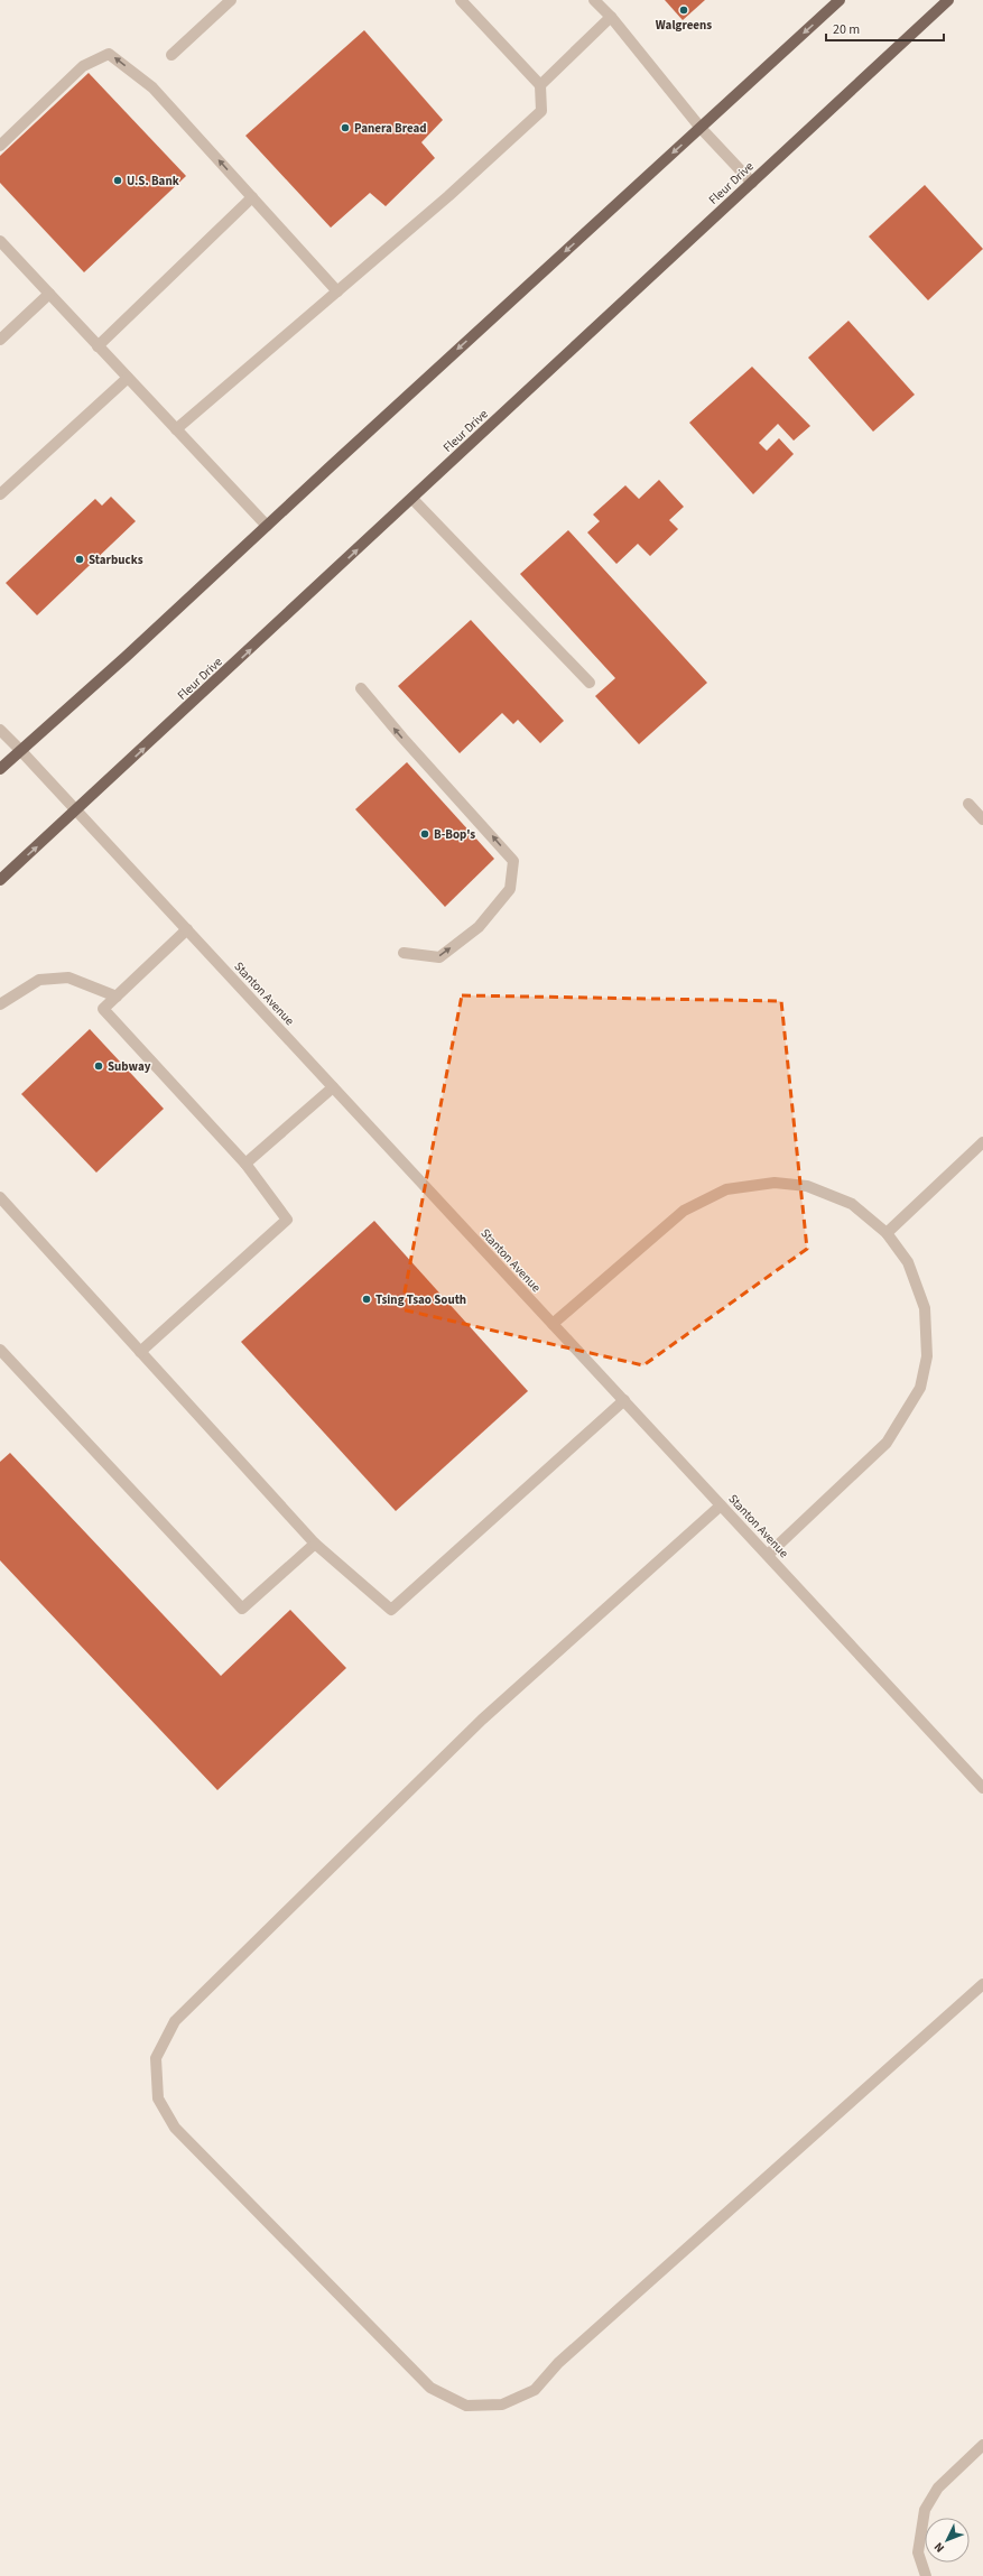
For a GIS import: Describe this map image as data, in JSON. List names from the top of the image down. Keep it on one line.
{"streets":{"main road":["Fleur Drive"],"street":["Stanton Avenue"]},"crossings":[["Fleur Drive","Stanton Avenue"]],"places":["Walgreens","Panera Bread","U.S. Bank","Starbucks","B-Bop's","Subway","Tsing Tsao South"],"scale_bar":"20 m","north":"bottom left"}
